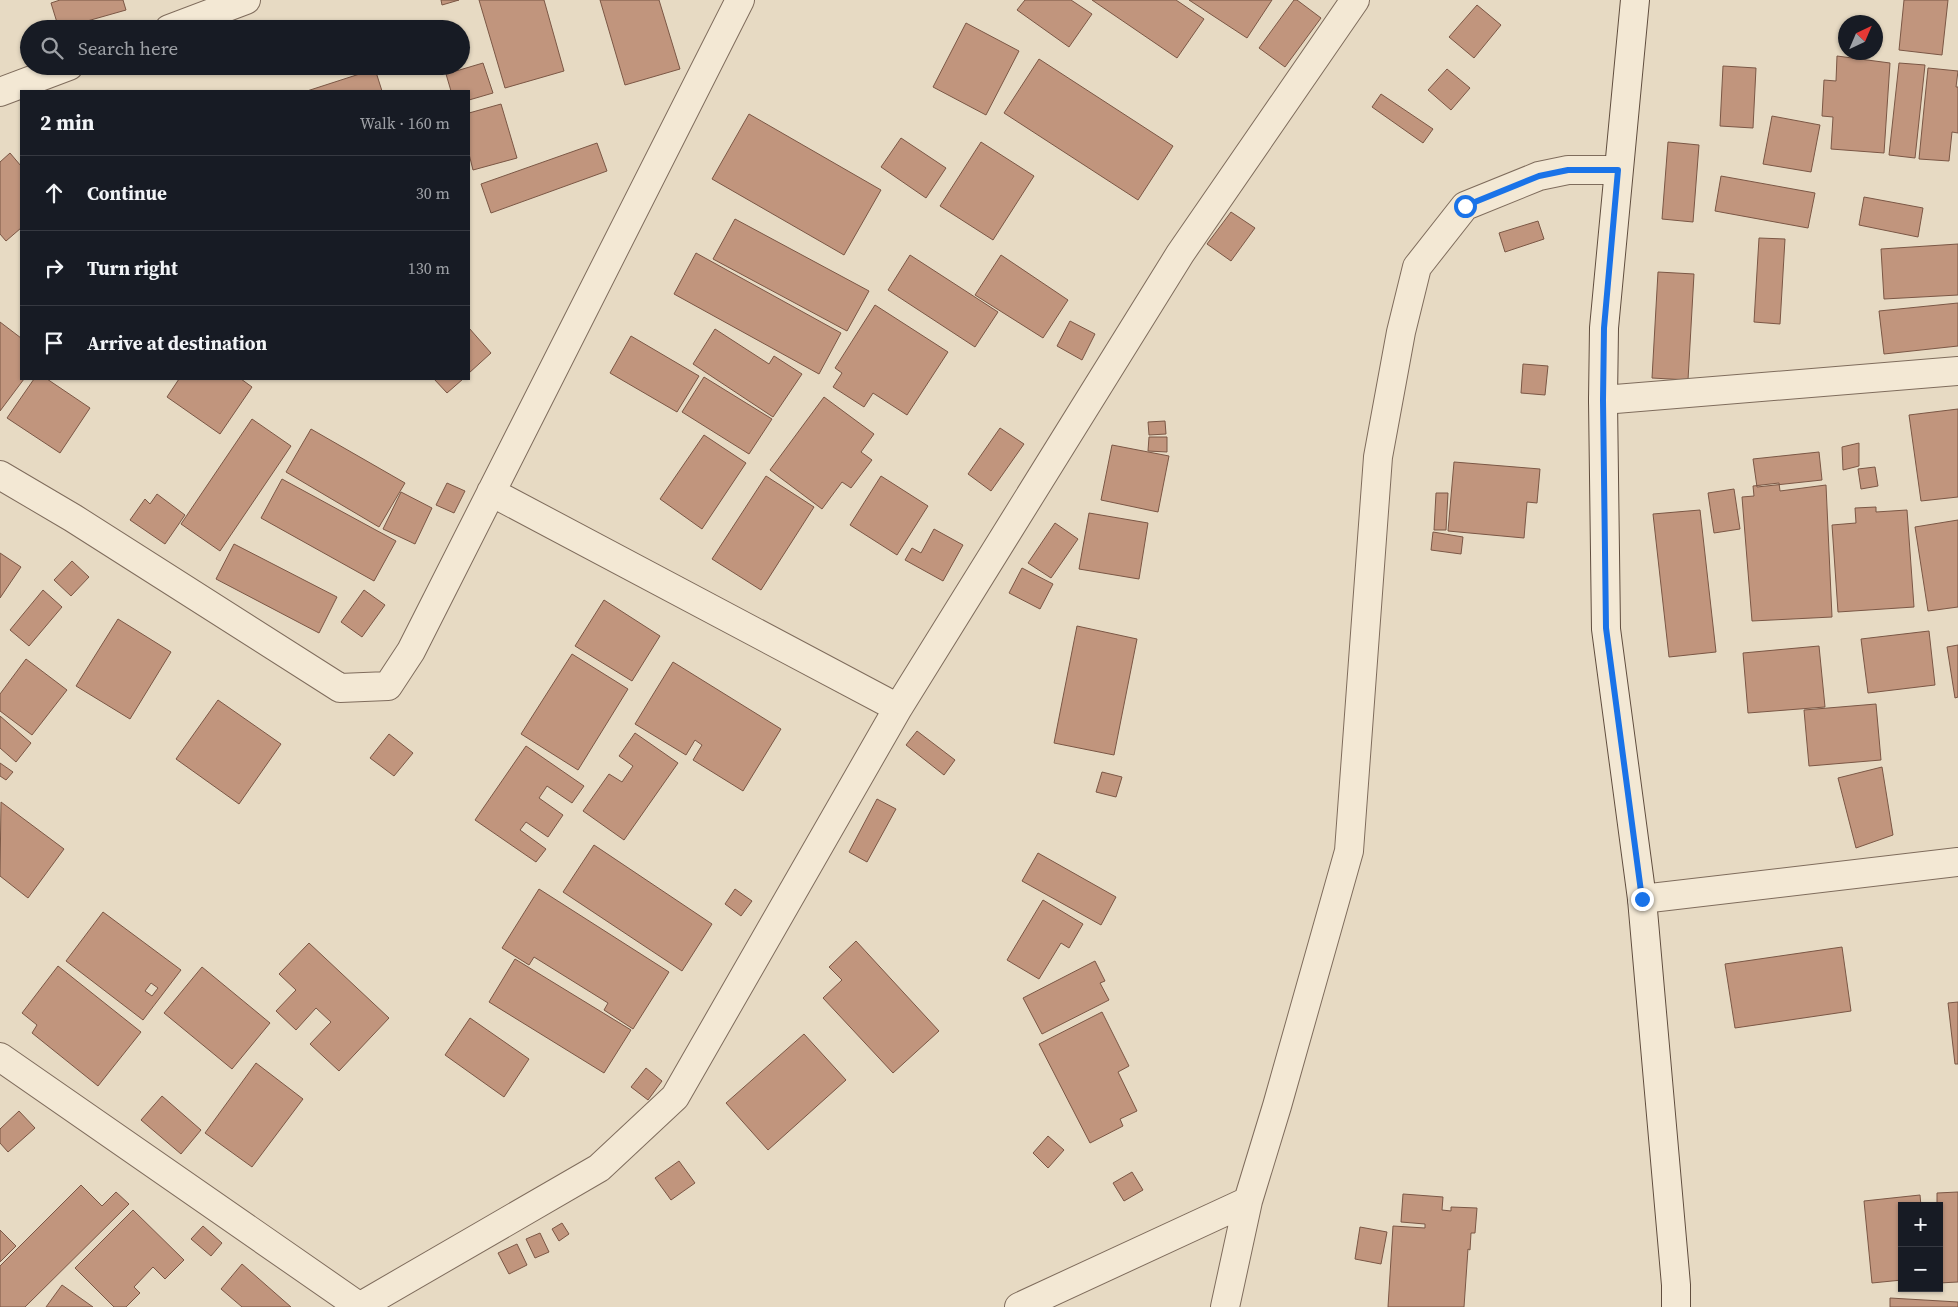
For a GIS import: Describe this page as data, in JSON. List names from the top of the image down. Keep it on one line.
{"north":"top right","page":{"search":"Search here","heading":["2 min","Walk · 160 m"],"list":[["Continue","30 m"],["Turn right","130 m"],"Arrive at destination"],"map_buttons":["+","−"]}}
